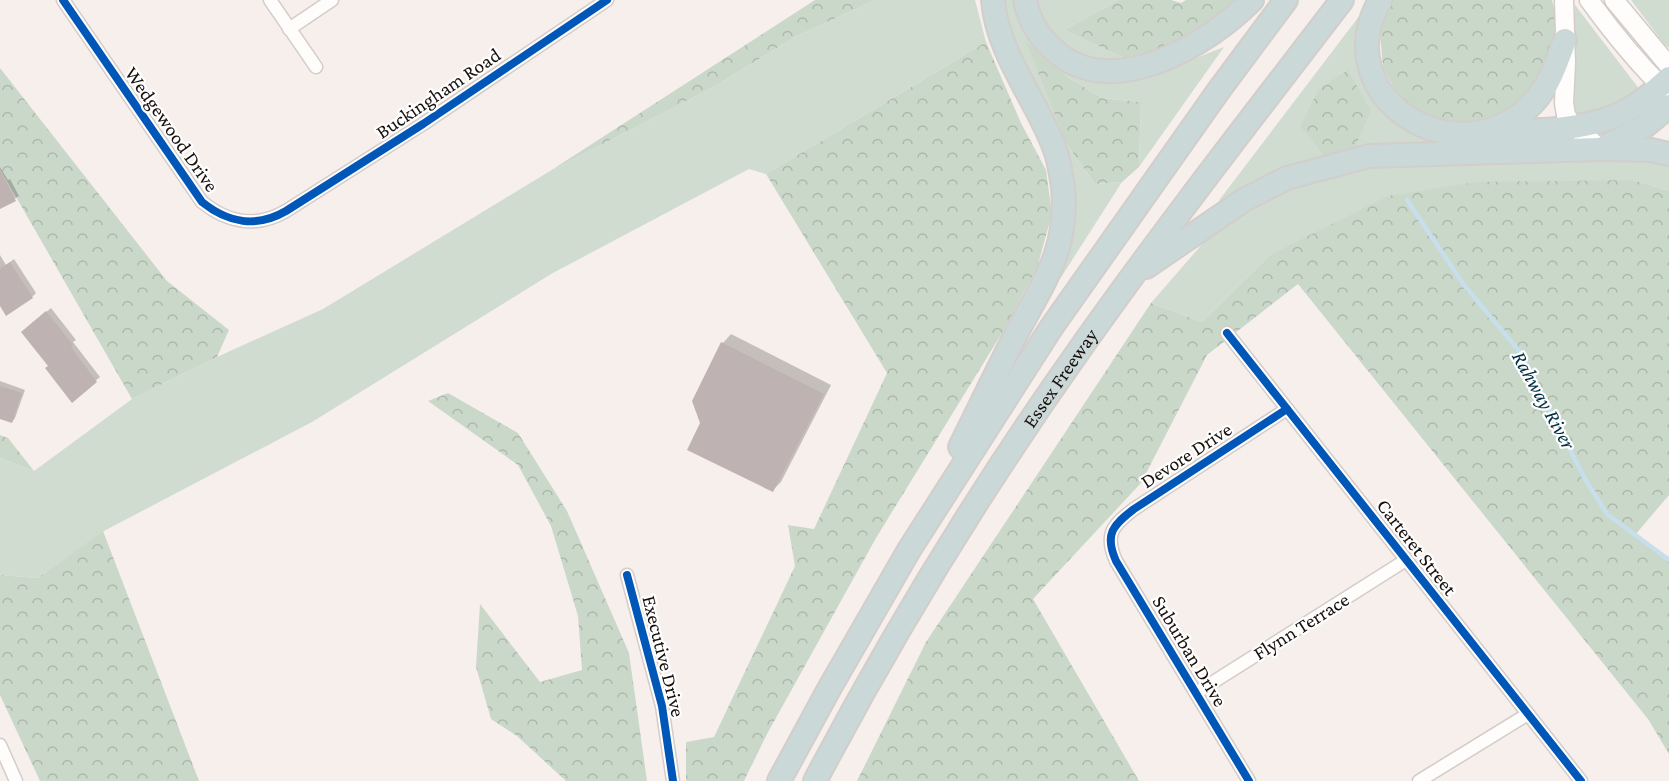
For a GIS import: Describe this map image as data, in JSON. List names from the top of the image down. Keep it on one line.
{"streets":{"highway":["Essex Freeway"],"street":["Buckingham Road","Wedgewood Drive","Devore Drive","Carteret Street","Flynn Terrace","Suburban Drive","Executive Drive"]},"crossings":[["Buckingham Road","Wedgewood Drive"],["Devore Drive","Carteret Street"],["Devore Drive","Suburban Drive"],["Carteret Street","Flynn Terrace"],["Flynn Terrace","Suburban Drive"]],"water":["Rahway River"]}
